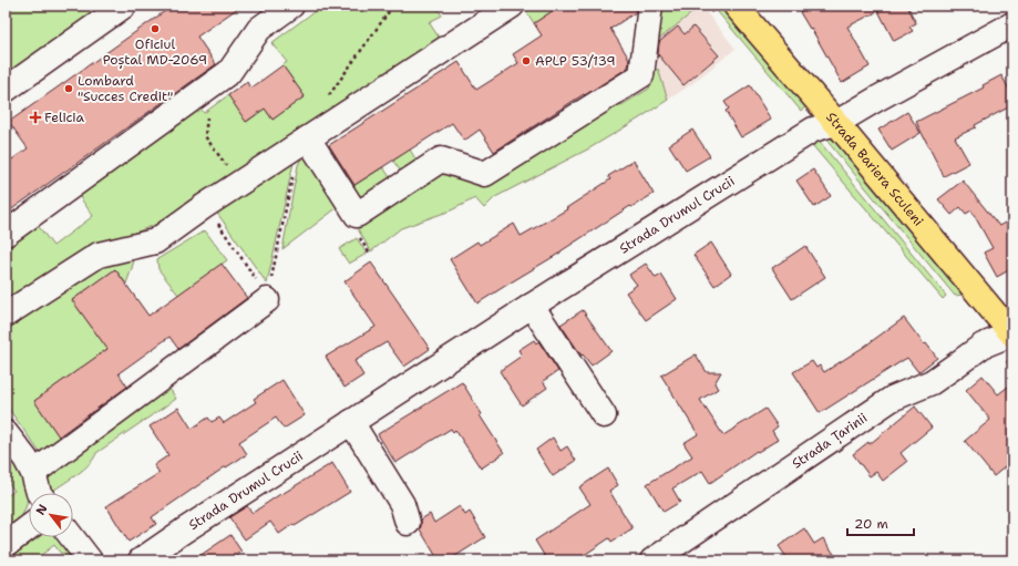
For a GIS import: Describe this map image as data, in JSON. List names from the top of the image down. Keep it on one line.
{"streets":{"main road":["Strada Bariera Sculeni"],"street":["Strada Drumul Crucii","Strada Țarinii"]},"crossings":[["Strada Bariera Sculeni","Strada Drumul Crucii"],["Strada Bariera Sculeni","Strada Țarinii"]],"places":{"other":["Oficiul Poștal MD-2069","APLP 53/139","Lombard \"Succes Credit\""],"health":["Felicia"]},"scale_bar":"20 m","north":"top left"}
